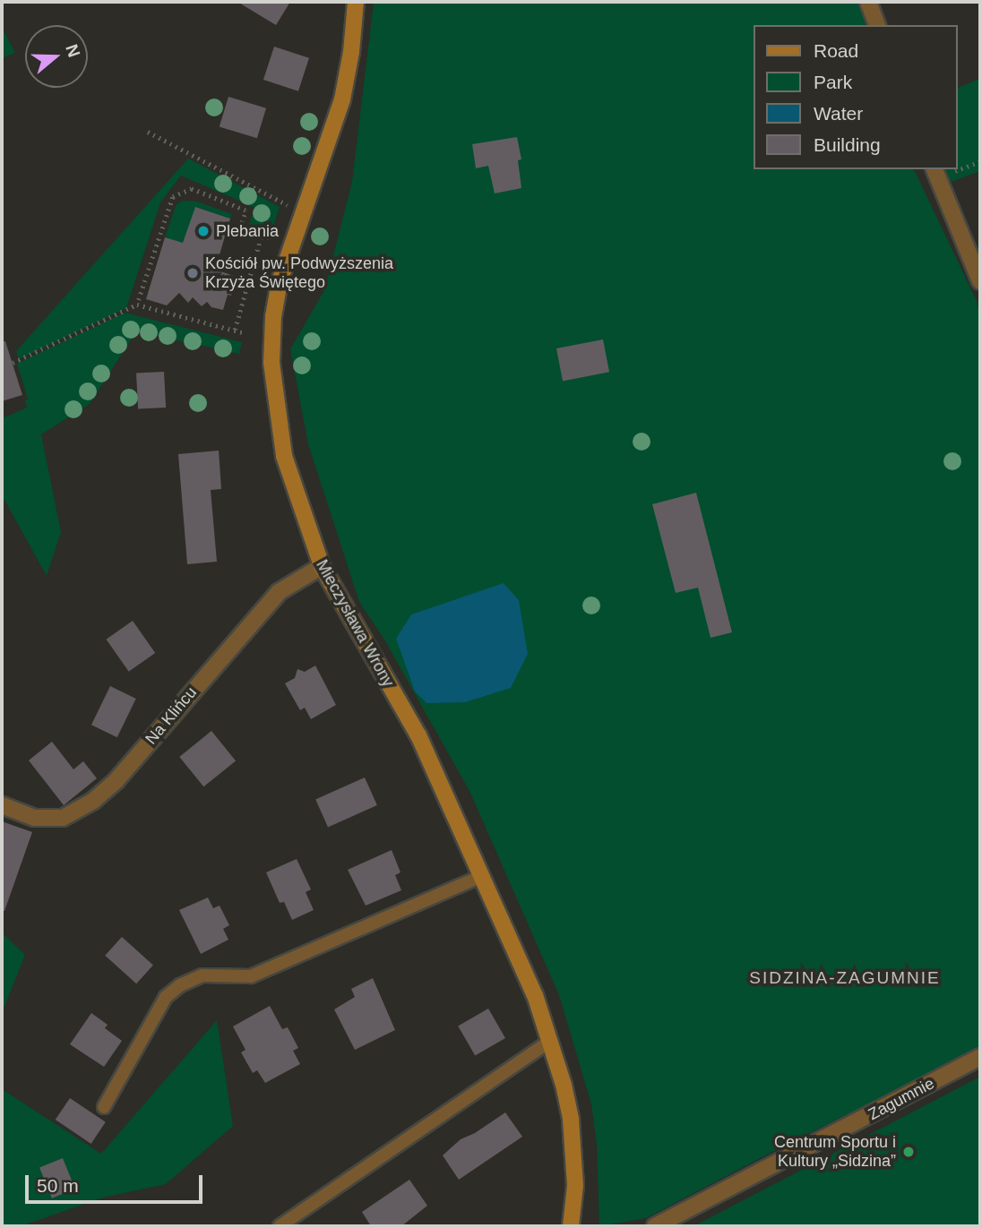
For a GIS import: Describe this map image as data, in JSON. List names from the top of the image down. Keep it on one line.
{"streets":{"street":["Mieczysława Wrony","Na Klińcu","Zagumnie"]},"crossings":[["Mieczysława Wrony","Na Klińcu"]],"districts":["SIDZINA-ZAGUMNIE"],"places":["Plebania","Kościół pw. Podwyższenia Krzyża Świętego","Centrum Sportu i Kultury „Sidzina”"],"legend":["Road","Park","Water","Building"],"scale_bar":"50 m","north":"right"}
